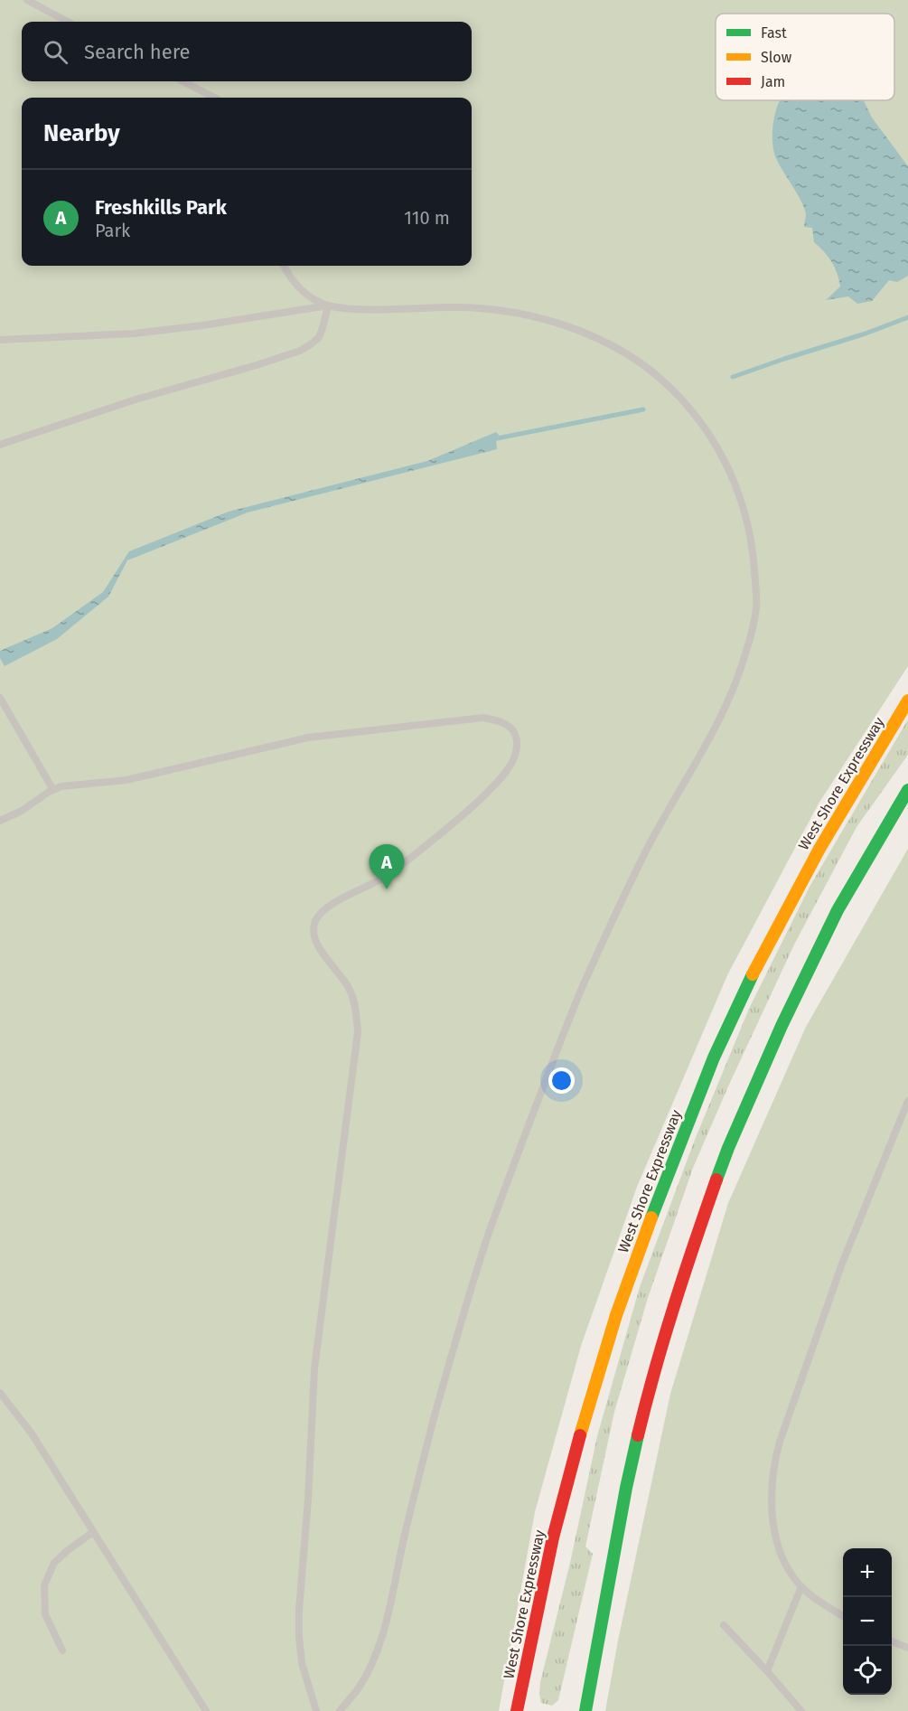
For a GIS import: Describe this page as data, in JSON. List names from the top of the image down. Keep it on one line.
{"streets":{"highway":["West Shore Expressway"]},"legend":["Fast","Slow","Jam"],"page":{"search":"Search here","heading":"Nearby","list":[{"mark":"A","name":"Freshkills Park","note":"Park","value":"110 m"}],"pins":"A","map_buttons":["+","−"]}}
